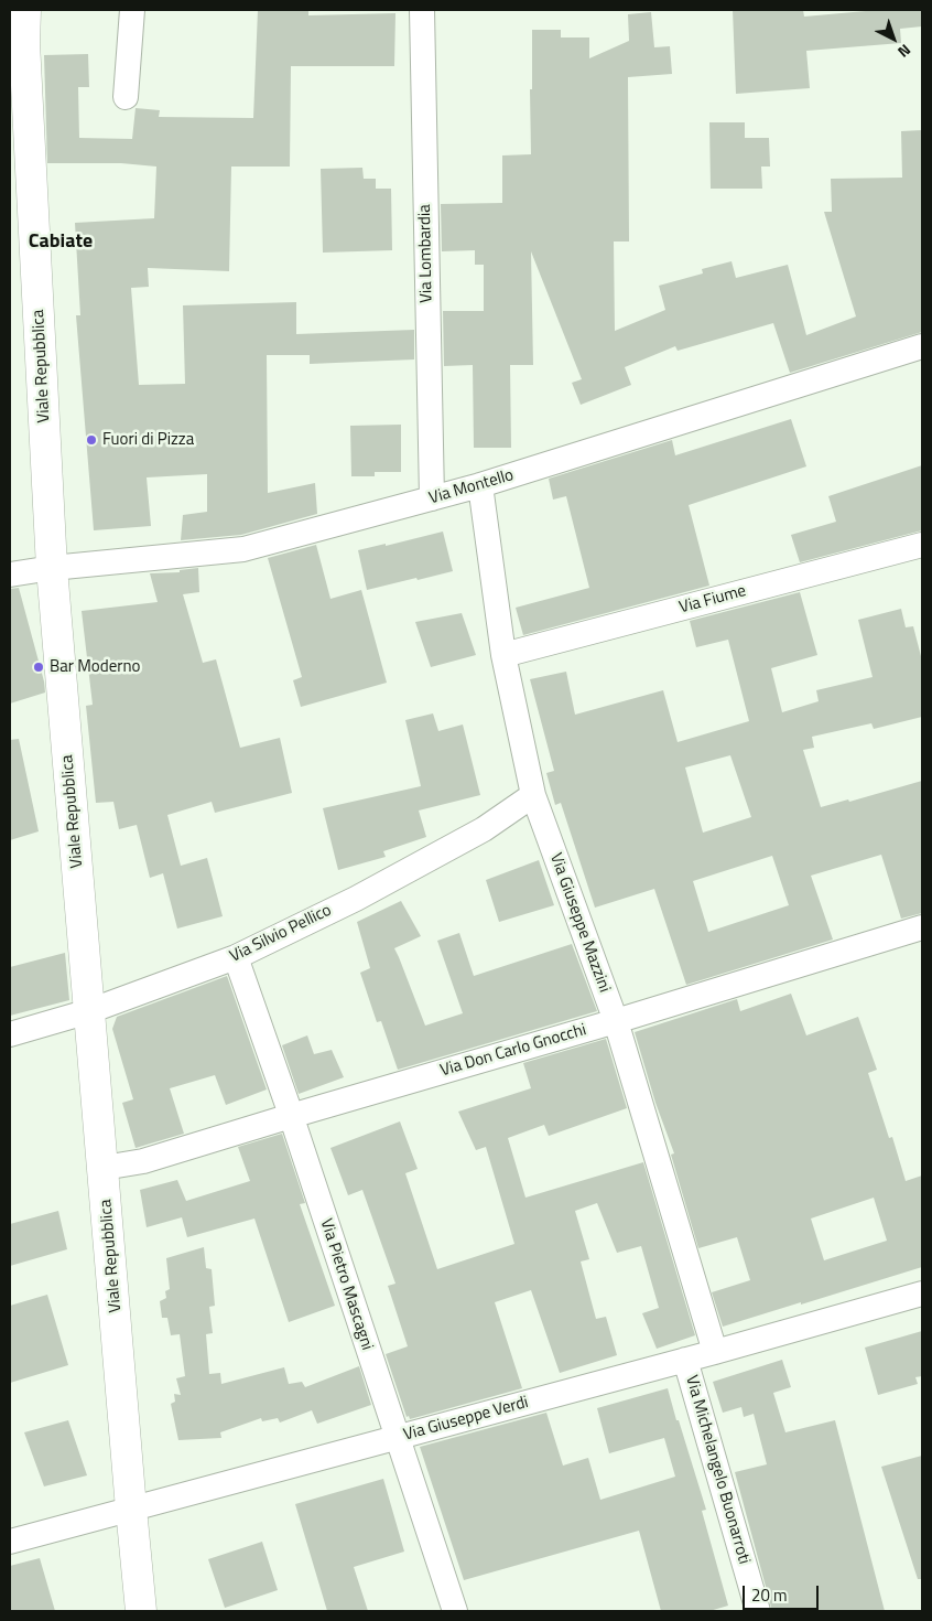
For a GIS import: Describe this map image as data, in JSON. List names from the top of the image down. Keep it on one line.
{"streets":{"street":["Via Lombardia","Viale Repubblica","Via Montello","Via Fiume","Via Giuseppe Mazzini","Via Silvio Pellico","Via Don Carlo Gnocchi","Via Pietro Mascagni","Via Giuseppe Verdi","Via Michelangelo Buonarroti"]},"crossings":[["Via Lombardia","Via Montello"],["Viale Repubblica","Via Montello"],["Viale Repubblica","Via Silvio Pellico"],["Viale Repubblica","Via Don Carlo Gnocchi"],["Viale Repubblica","Via Giuseppe Verdi"],["Via Montello","Via Giuseppe Mazzini"],["Via Fiume","Via Giuseppe Mazzini"],["Via Giuseppe Mazzini","Via Silvio Pellico"],["Via Giuseppe Mazzini","Via Don Carlo Gnocchi"],["Via Giuseppe Mazzini","Via Giuseppe Verdi"],["Via Silvio Pellico","Via Pietro Mascagni"],["Via Don Carlo Gnocchi","Via Pietro Mascagni"],["Via Pietro Mascagni","Via Giuseppe Verdi"],["Via Giuseppe Verdi","Via Michelangelo Buonarroti"]],"districts":["Cabiate"],"places":["Fuori di Pizza","Bar Moderno"],"scale_bar":"20 m","north":"bottom right"}
